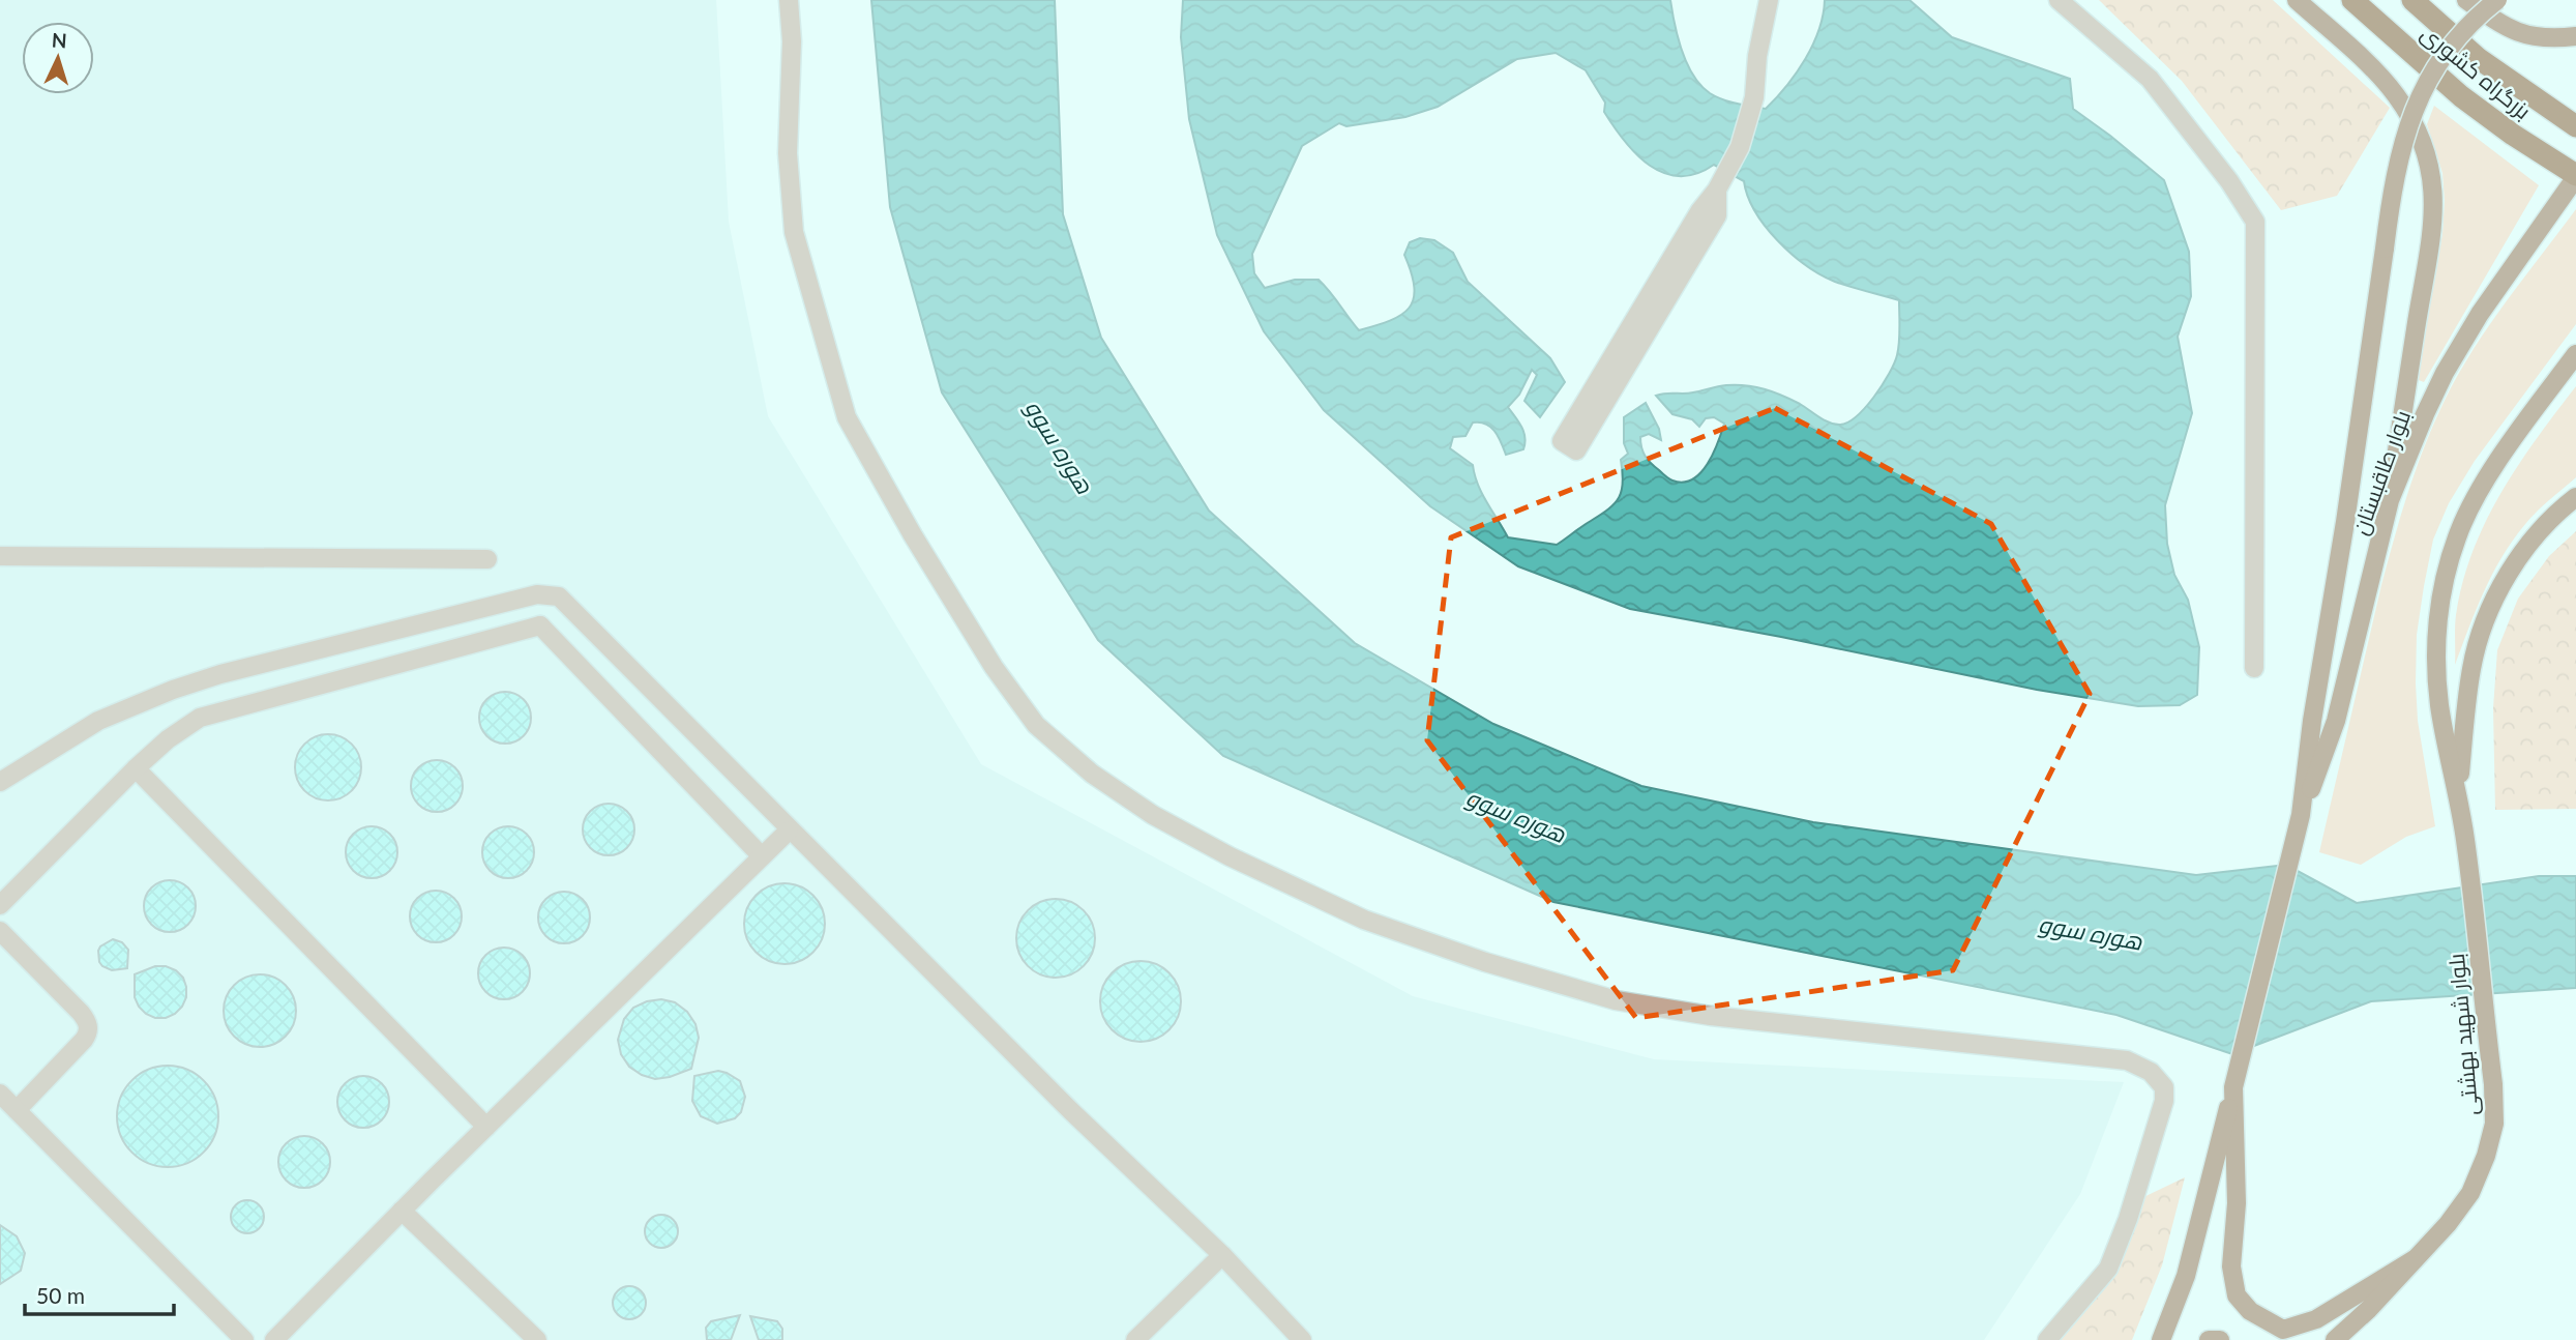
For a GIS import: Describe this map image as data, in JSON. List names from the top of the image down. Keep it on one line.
{"streets":{"highway":["بزرگراه کشوری"],"main road":["بلوار طاقبستان","بلوار شهید بهشتی"]},"crossings":[["بزرگراه کشوری","بلوار طاقبستان"]],"water":["هوره سوو"],"scale_bar":"50 m","north":"top"}
